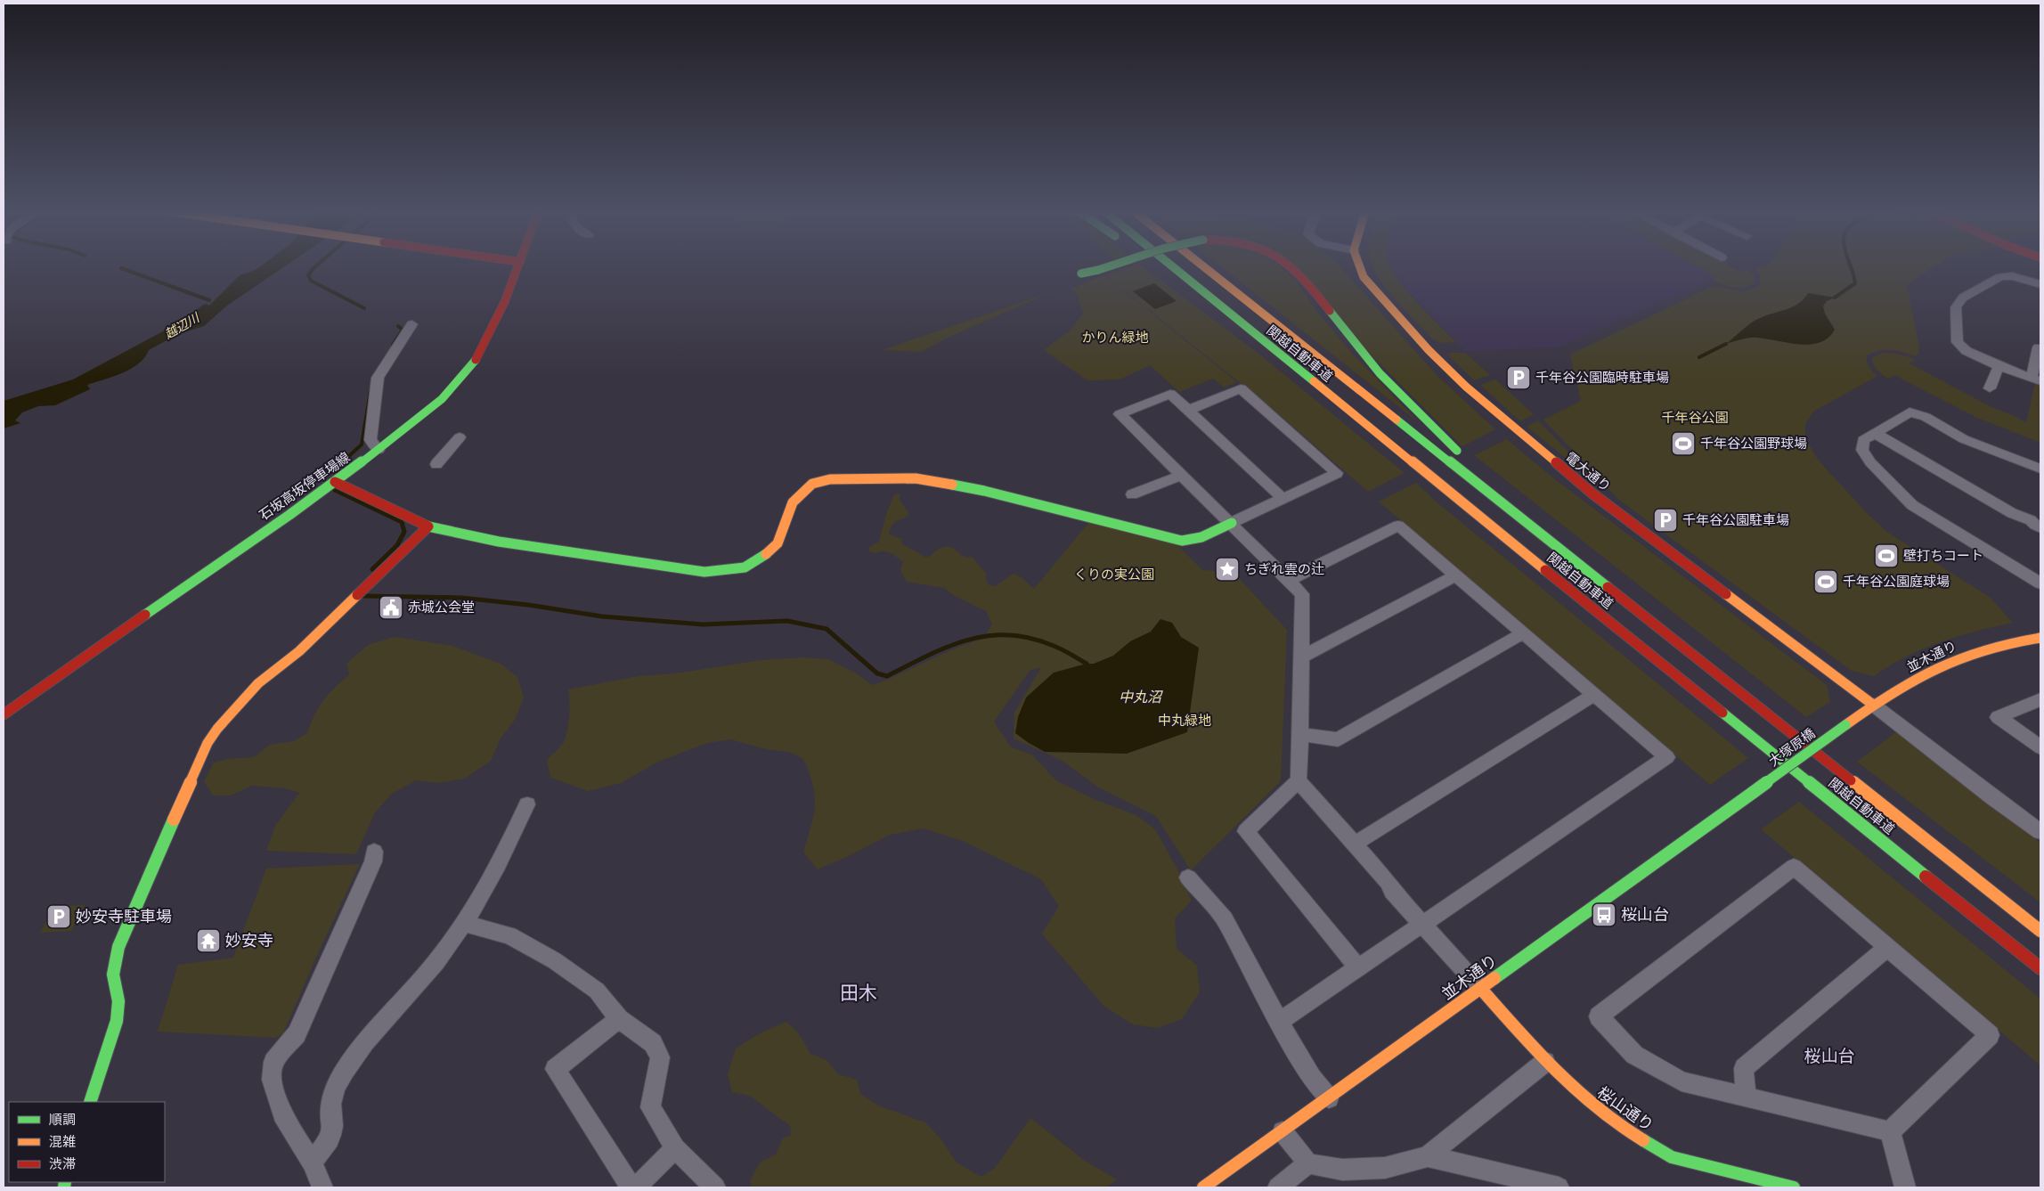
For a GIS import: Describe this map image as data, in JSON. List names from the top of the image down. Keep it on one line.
{"streets":{"main road":["関越自動車道","電大通り","石坂高坂停車場線","並木通り","大塚原橋","桜山通り"]},"crossings":[["電大通り","並木通り"],["並木通り","大塚原橋"],["並木通り","桜山通り"]],"districts":["田木","桜山台"],"water":["越辺川","中丸沼"],"parks":["かりん緑地","千年谷公園","くりの実公園","中丸緑地"],"places":{"parking":["千年谷公園臨時駐車場","千年谷公園駐車場","妙安寺駐車場"],"sports":["千年谷公園野球場","壁打ちコート","千年谷公園庭球場"],"place":["ちぎれ雲の辻"],"public building":["赤城公会堂"],"bus stop":["桜山台"],"temple":["妙安寺"]},"legend":["順調","混雑","渋滞"]}
